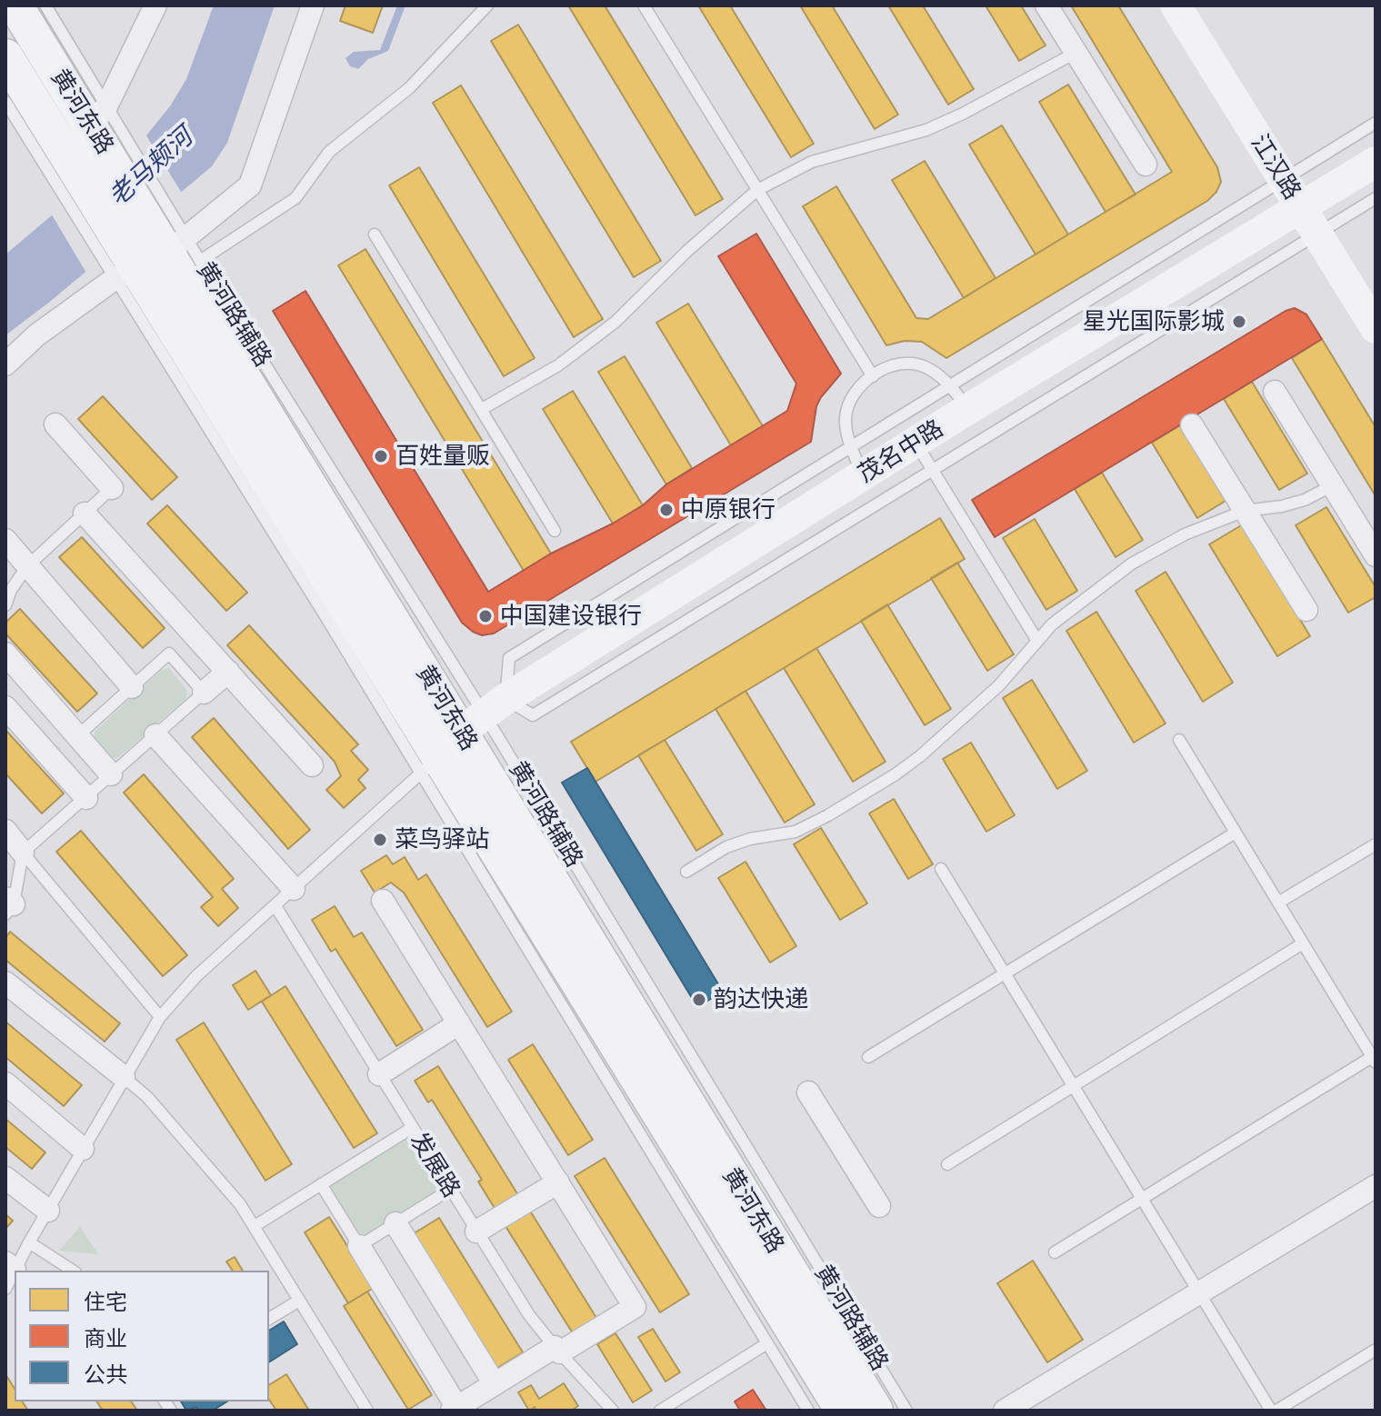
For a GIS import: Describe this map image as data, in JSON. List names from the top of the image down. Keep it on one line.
{"streets":{"main road":["黄河东路"],"street":["江汉路","茂名中路"],"lane":["黄河路辅路","发展路"]},"crossings":[["黄河东路","黄河路辅路"],["黄河东路","茂名中路"],["江汉路","茂名中路"],["黄河路辅路","茂名中路"]],"water":["老马颊河"],"places":["星光国际影城","百姓量贩","中原银行","中国建设银行","菜鸟驿站","韵达快递"],"legend":["住宅","商业","公共"]}
